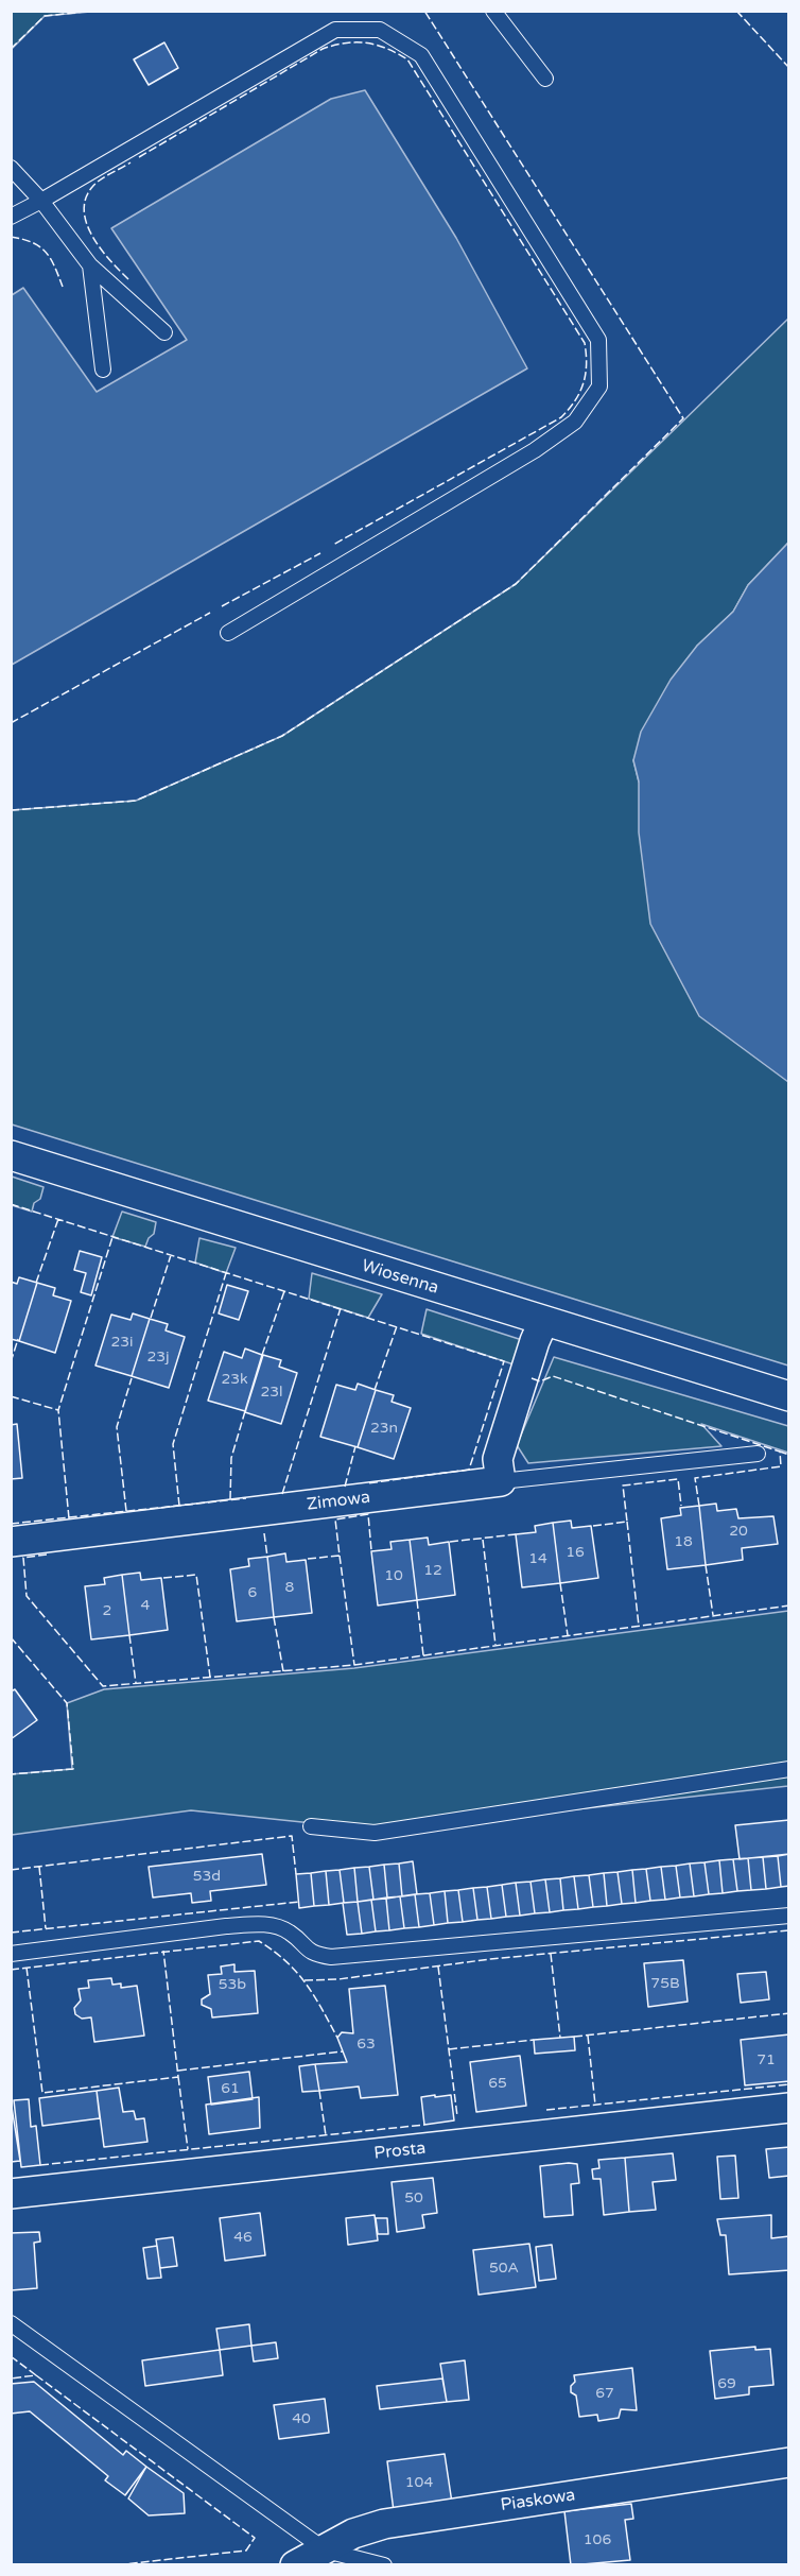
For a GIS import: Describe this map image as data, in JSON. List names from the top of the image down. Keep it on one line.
{"streets":{"street":["Wiosenna","Zimowa","Prosta","Piaskowa"]},"house_numbers":["23i","23j","23k","23l","23n","20","18","16","14","12","10","8","6","4","2","53d","75B","53b","63","71","65","61","50","46","50A","69","67","40","104","106"]}
